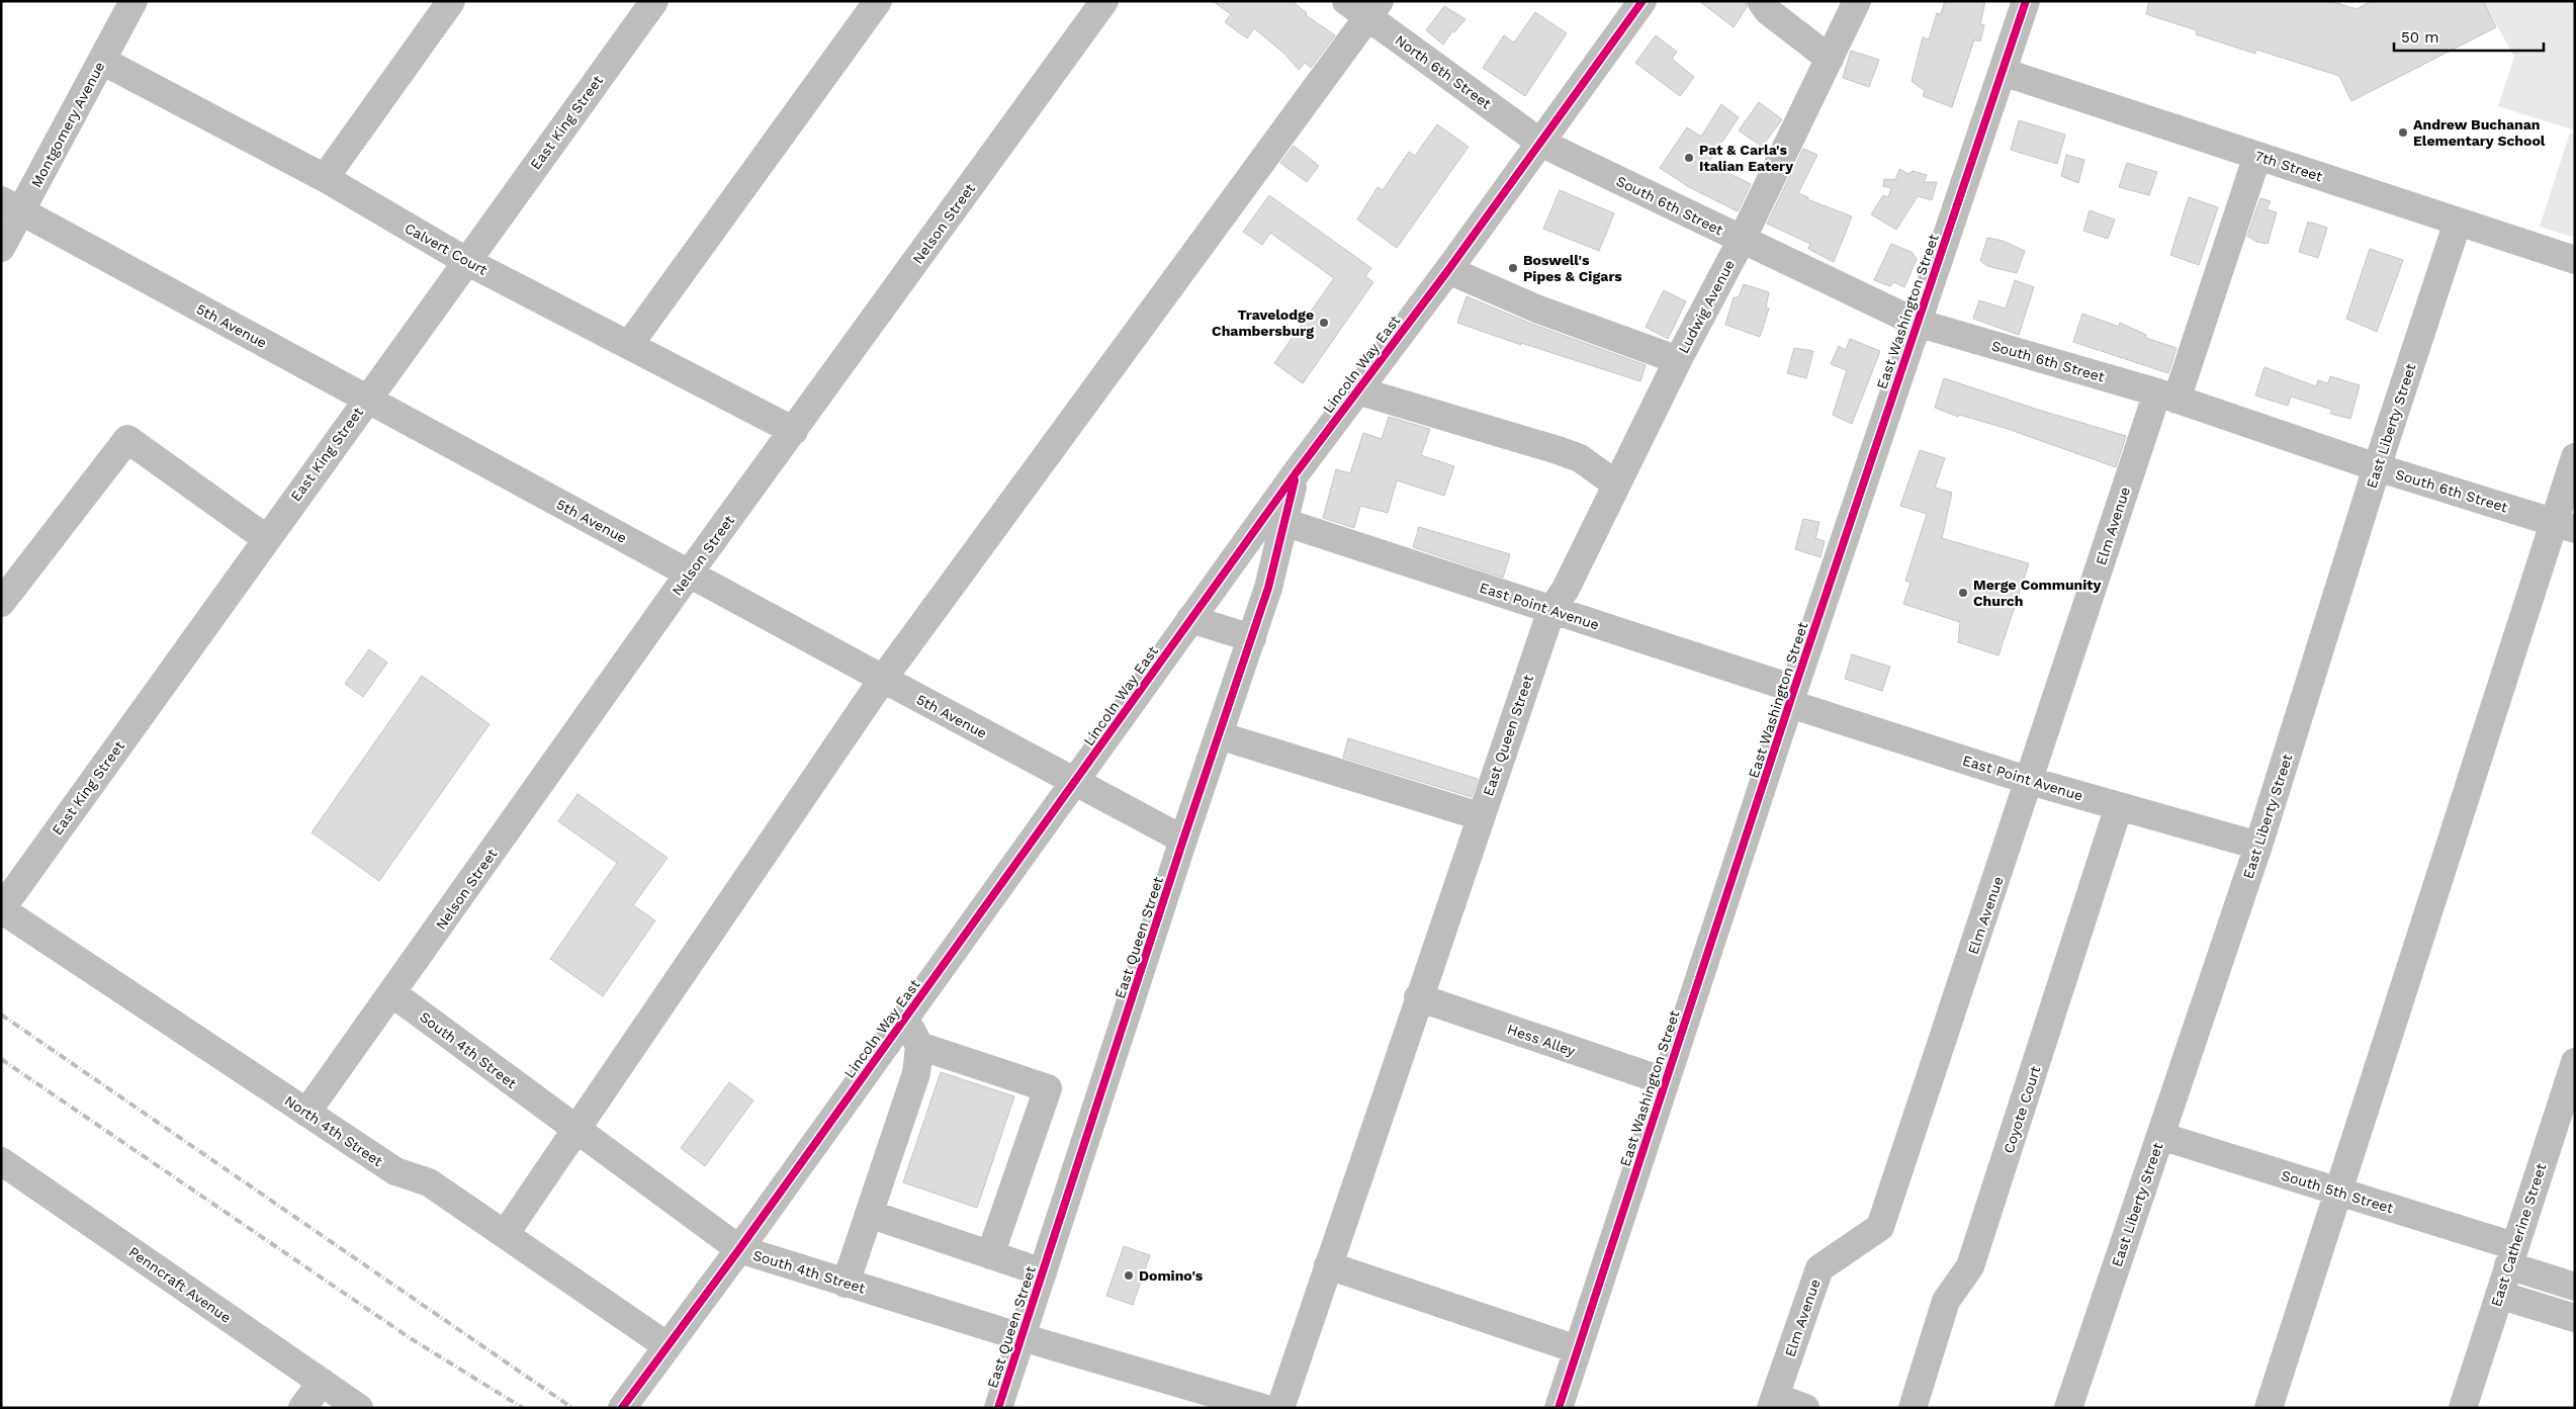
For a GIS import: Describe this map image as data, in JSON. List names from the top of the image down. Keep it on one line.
{"streets":{"main road":["North 6th Street","East King Street","Montgomery Avenue","7th Street","South 6th Street","Nelson Street","Calvert Court","Ludwig Avenue","East Washington Street","5th Avenue","Lincoln Way East","East Liberty Street","Elm Avenue","East Point Avenue","East Queen Street","Hess Alley","South 4th Street","Coyote Court","North 4th Street","South 5th Street","East Catherine Street","Penncraft Avenue"]},"crossings":[["North 6th Street","South 6th Street"],["North 6th Street","Lincoln Way East"],["East King Street","Calvert Court"],["East King Street","5th Avenue"],["East King Street","North 4th Street"],["Montgomery Avenue","Calvert Court"],["Montgomery Avenue","5th Avenue"],["7th Street","East Washington Street"],["7th Street","East Liberty Street"],["7th Street","Elm Avenue"],["South 6th Street","Ludwig Avenue"],["South 6th Street","East Washington Street"],["South 6th Street","Lincoln Way East"],["South 6th Street","East Liberty Street"],["South 6th Street","Elm Avenue"],["Nelson Street","Calvert Court"],["Nelson Street","5th Avenue"],["Nelson Street","South 4th Street"],["Nelson Street","North 4th Street"],["Ludwig Avenue","East Point Avenue"],["Ludwig Avenue","East Queen Street"],["East Washington Street","East Point Avenue"],["East Washington Street","Hess Alley"],["5th Avenue","Lincoln Way East"],["5th Avenue","East Queen Street"],["Lincoln Way East","East Queen Street"],["Lincoln Way East","South 4th Street"],["Lincoln Way East","North 4th Street"],["East Liberty Street","East Point Avenue"],["East Liberty Street","South 5th Street"],["Elm Avenue","East Point Avenue"],["East Point Avenue","East Queen Street"],["East Point Avenue","Coyote Court"],["East Queen Street","Hess Alley"],["East Queen Street","South 4th Street"],["South 5th Street","East Catherine Street"]],"places":["Andrew Buchanan Elementary School","Pat & Carla's Italian Eatery","Boswell's Pipes & Cigars","Travelodge Chambersburg","Merge Community Church","Domino's"],"scale_bar":"50 m"}
